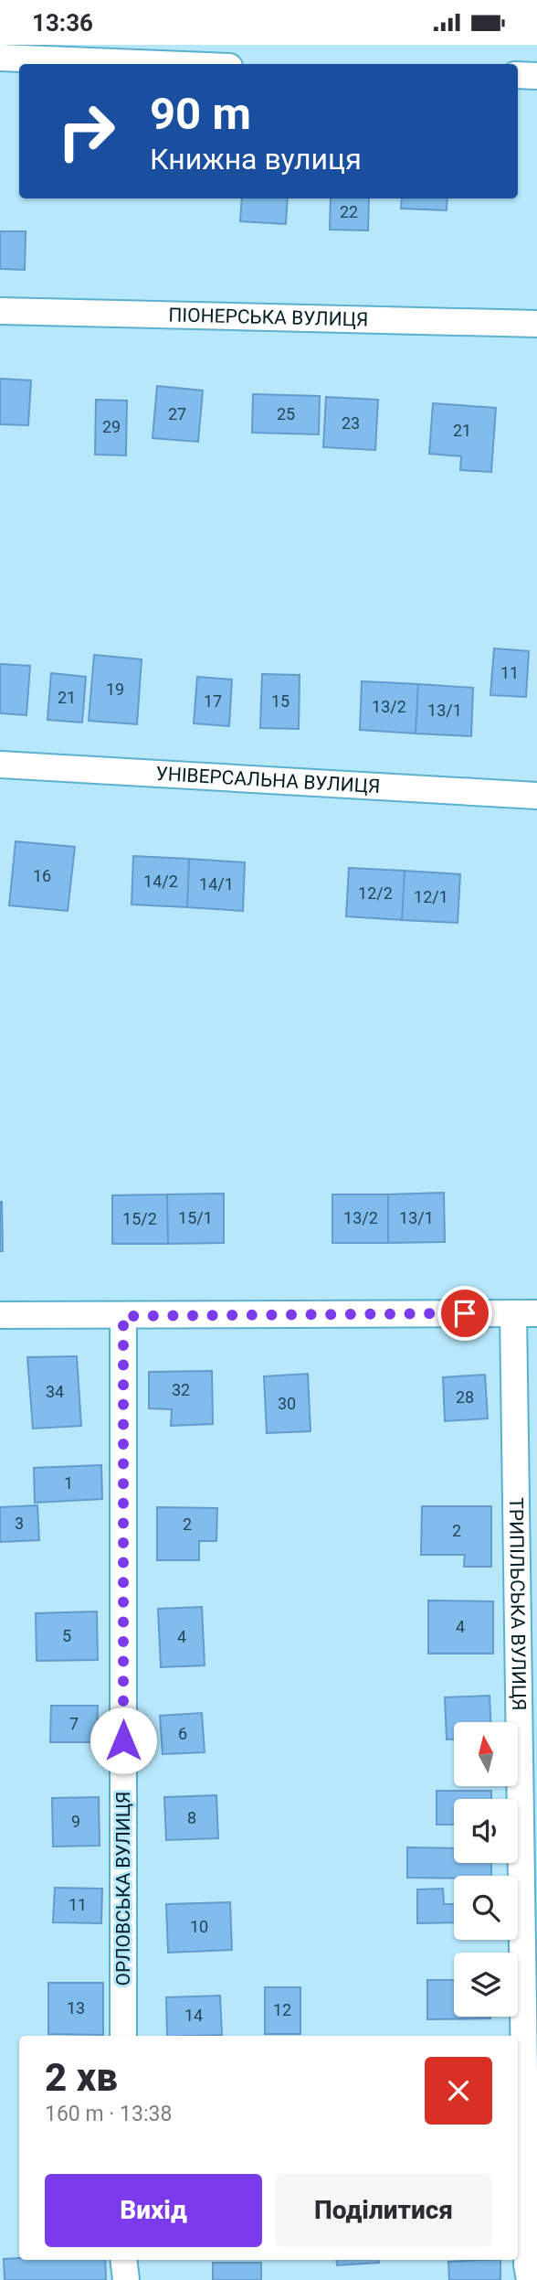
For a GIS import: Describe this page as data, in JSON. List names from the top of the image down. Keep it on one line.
{"streets":{"street":["ПІОНЕРСЬКА ВУЛИЦЯ","УНІВЕРСАЛЬНА ВУЛИЦЯ","ТРИПІЛЬСЬКА ВУЛИЦЯ","ОРЛОВСЬКА ВУЛИЦЯ"]},"house_numbers":["22","27","25","23","29","21","11","19","21","17","15","13/2","13/1","16","14/2","14/1","12/2","12/1","15/1","13/2","13/1","15/2","32","34","28","30","1","3","2","2","4","5","4","7","6","8","9","11","10","13","12","14"],"north":"top","page":{"status":"13:36","turn":["90 m","Книжна вулиця"],"heading":["2 хв","160 m · 13:38"],"buttons":["Вихід","Поділитися"]}}
